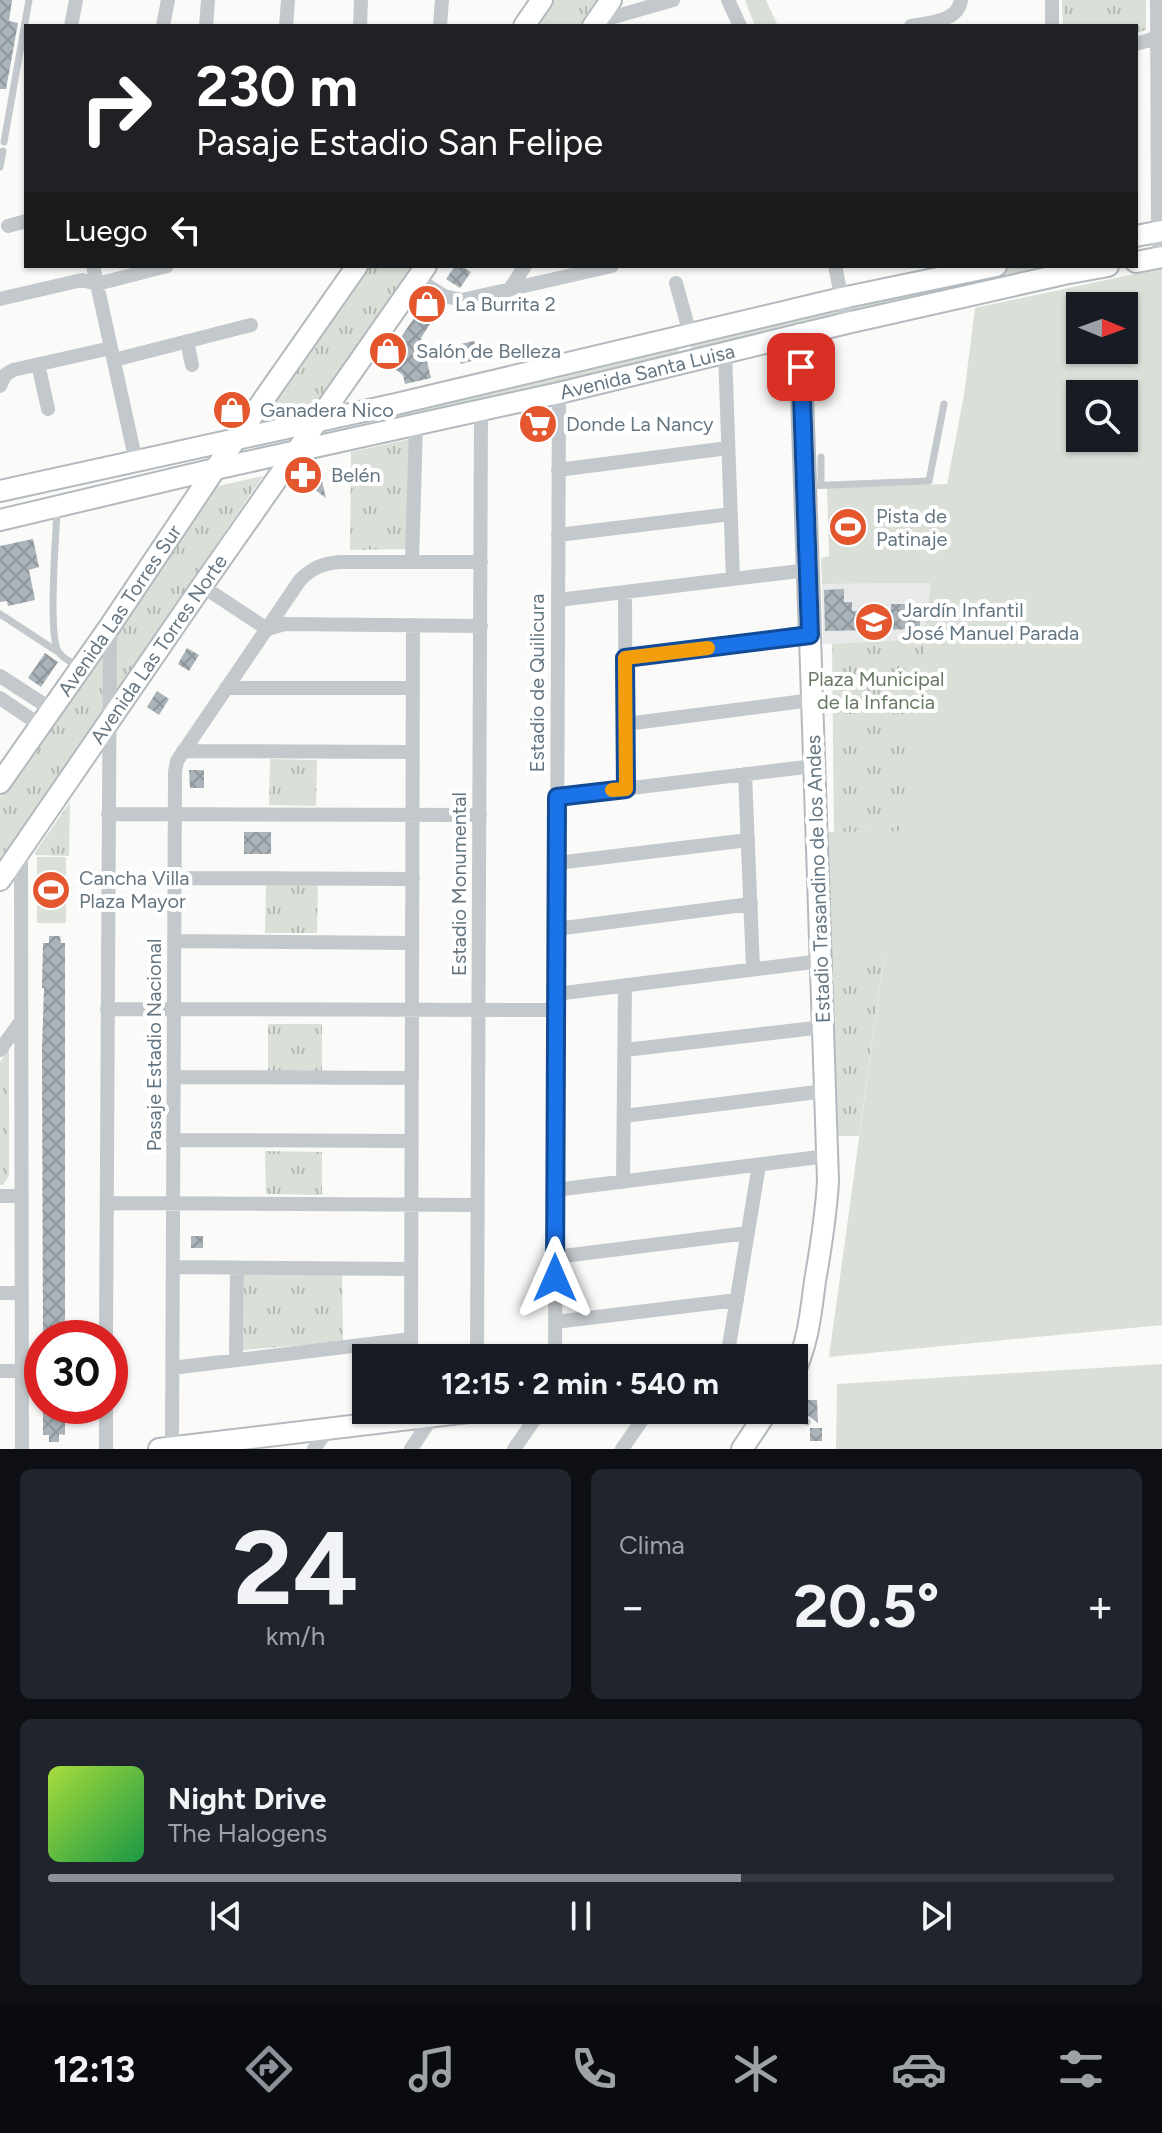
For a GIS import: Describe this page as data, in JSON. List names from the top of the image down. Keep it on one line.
{"streets":{"street":["Avenida Santa Luisa","Avenida Las Torres Sur","Avenida Las Torres Norte","Estadio de Quilicura","Estadio Trasandino de los Andes","Estadio Monumental","Pasaje Estadio Nacional"]},"crossings":[["Avenida Santa Luisa","Avenida Las Torres Sur"],["Avenida Santa Luisa","Avenida Las Torres Norte"],["Avenida Santa Luisa","Estadio de Quilicura"],["Avenida Santa Luisa","Estadio Trasandino de los Andes"],["Avenida Santa Luisa","Estadio Monumental"],["Estadio Monumental","Pasaje Estadio Nacional"]],"parks":["Plaza Municipal de la Infancia"],"places":{"shop":["La Burrita 2","Salón de Belleza","Ganadera Nico"],"supermarket":["Donde La Nancy"],"pharmacy":["Belén"],"sports":["Pista de Patinaje","Cancha Villa Plaza Mayor"],"school or university":["Jardín Infantil José Manuel Parada"]},"north":"right","page":{"turn":["230 m","Pasaje Estadio San Felipe"],"then":"Luego","limit":"30","trip":"12:15 · 2 min · 540 m","tile":[["24","km/h"],"Clima"],"heat":["−","20.5°","+"],"song":["Night Drive","The Halogens"],"tabs":"12:13"}}
